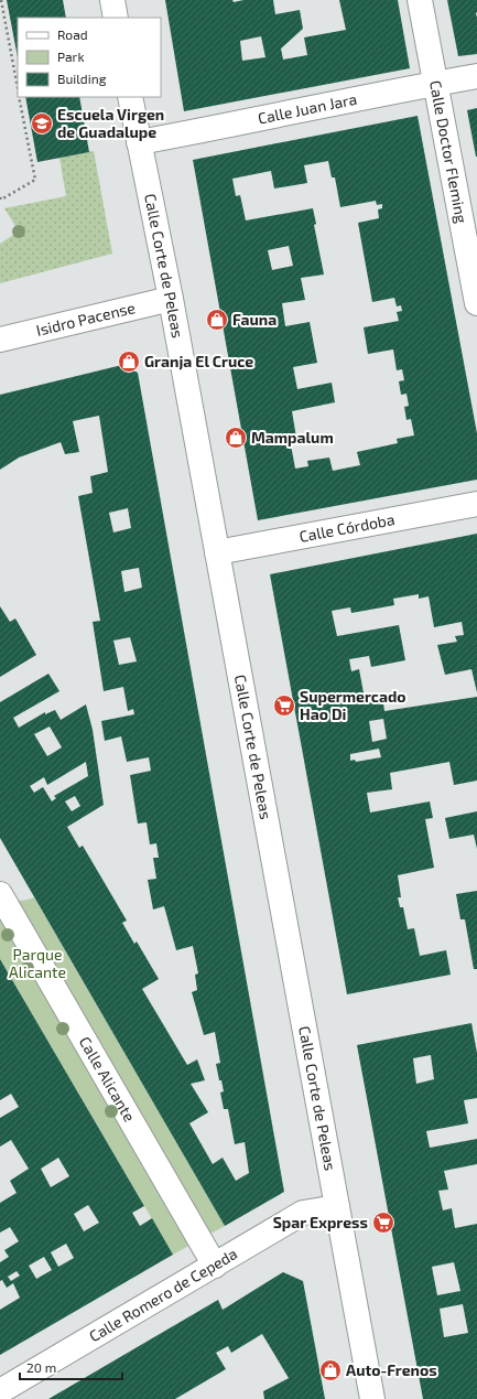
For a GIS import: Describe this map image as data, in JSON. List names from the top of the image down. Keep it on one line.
{"streets":{"street":["Calle Juan Jara","Calle Doctor Fleming","Calle Corte de Peleas","Isidro Pacense","Calle Córdoba","Calle Alicante","Calle Romero de Cepeda"]},"crossings":[["Calle Juan Jara","Calle Doctor Fleming"],["Calle Juan Jara","Calle Corte de Peleas"],["Calle Corte de Peleas","Isidro Pacense"],["Calle Corte de Peleas","Calle Córdoba"],["Calle Corte de Peleas","Calle Romero de Cepeda"],["Calle Alicante","Calle Romero de Cepeda"]],"parks":["Parque Alicante"],"places":{"school or university":["Escuela Virgen de Guadalupe"],"shop":["Fauna","Granja El Cruce","Mampalum","Auto-Frenos"],"supermarket":["Supermercado Hao Di","Spar Express"]},"legend":["Road","Park","Building"],"scale_bar":"20 m"}
